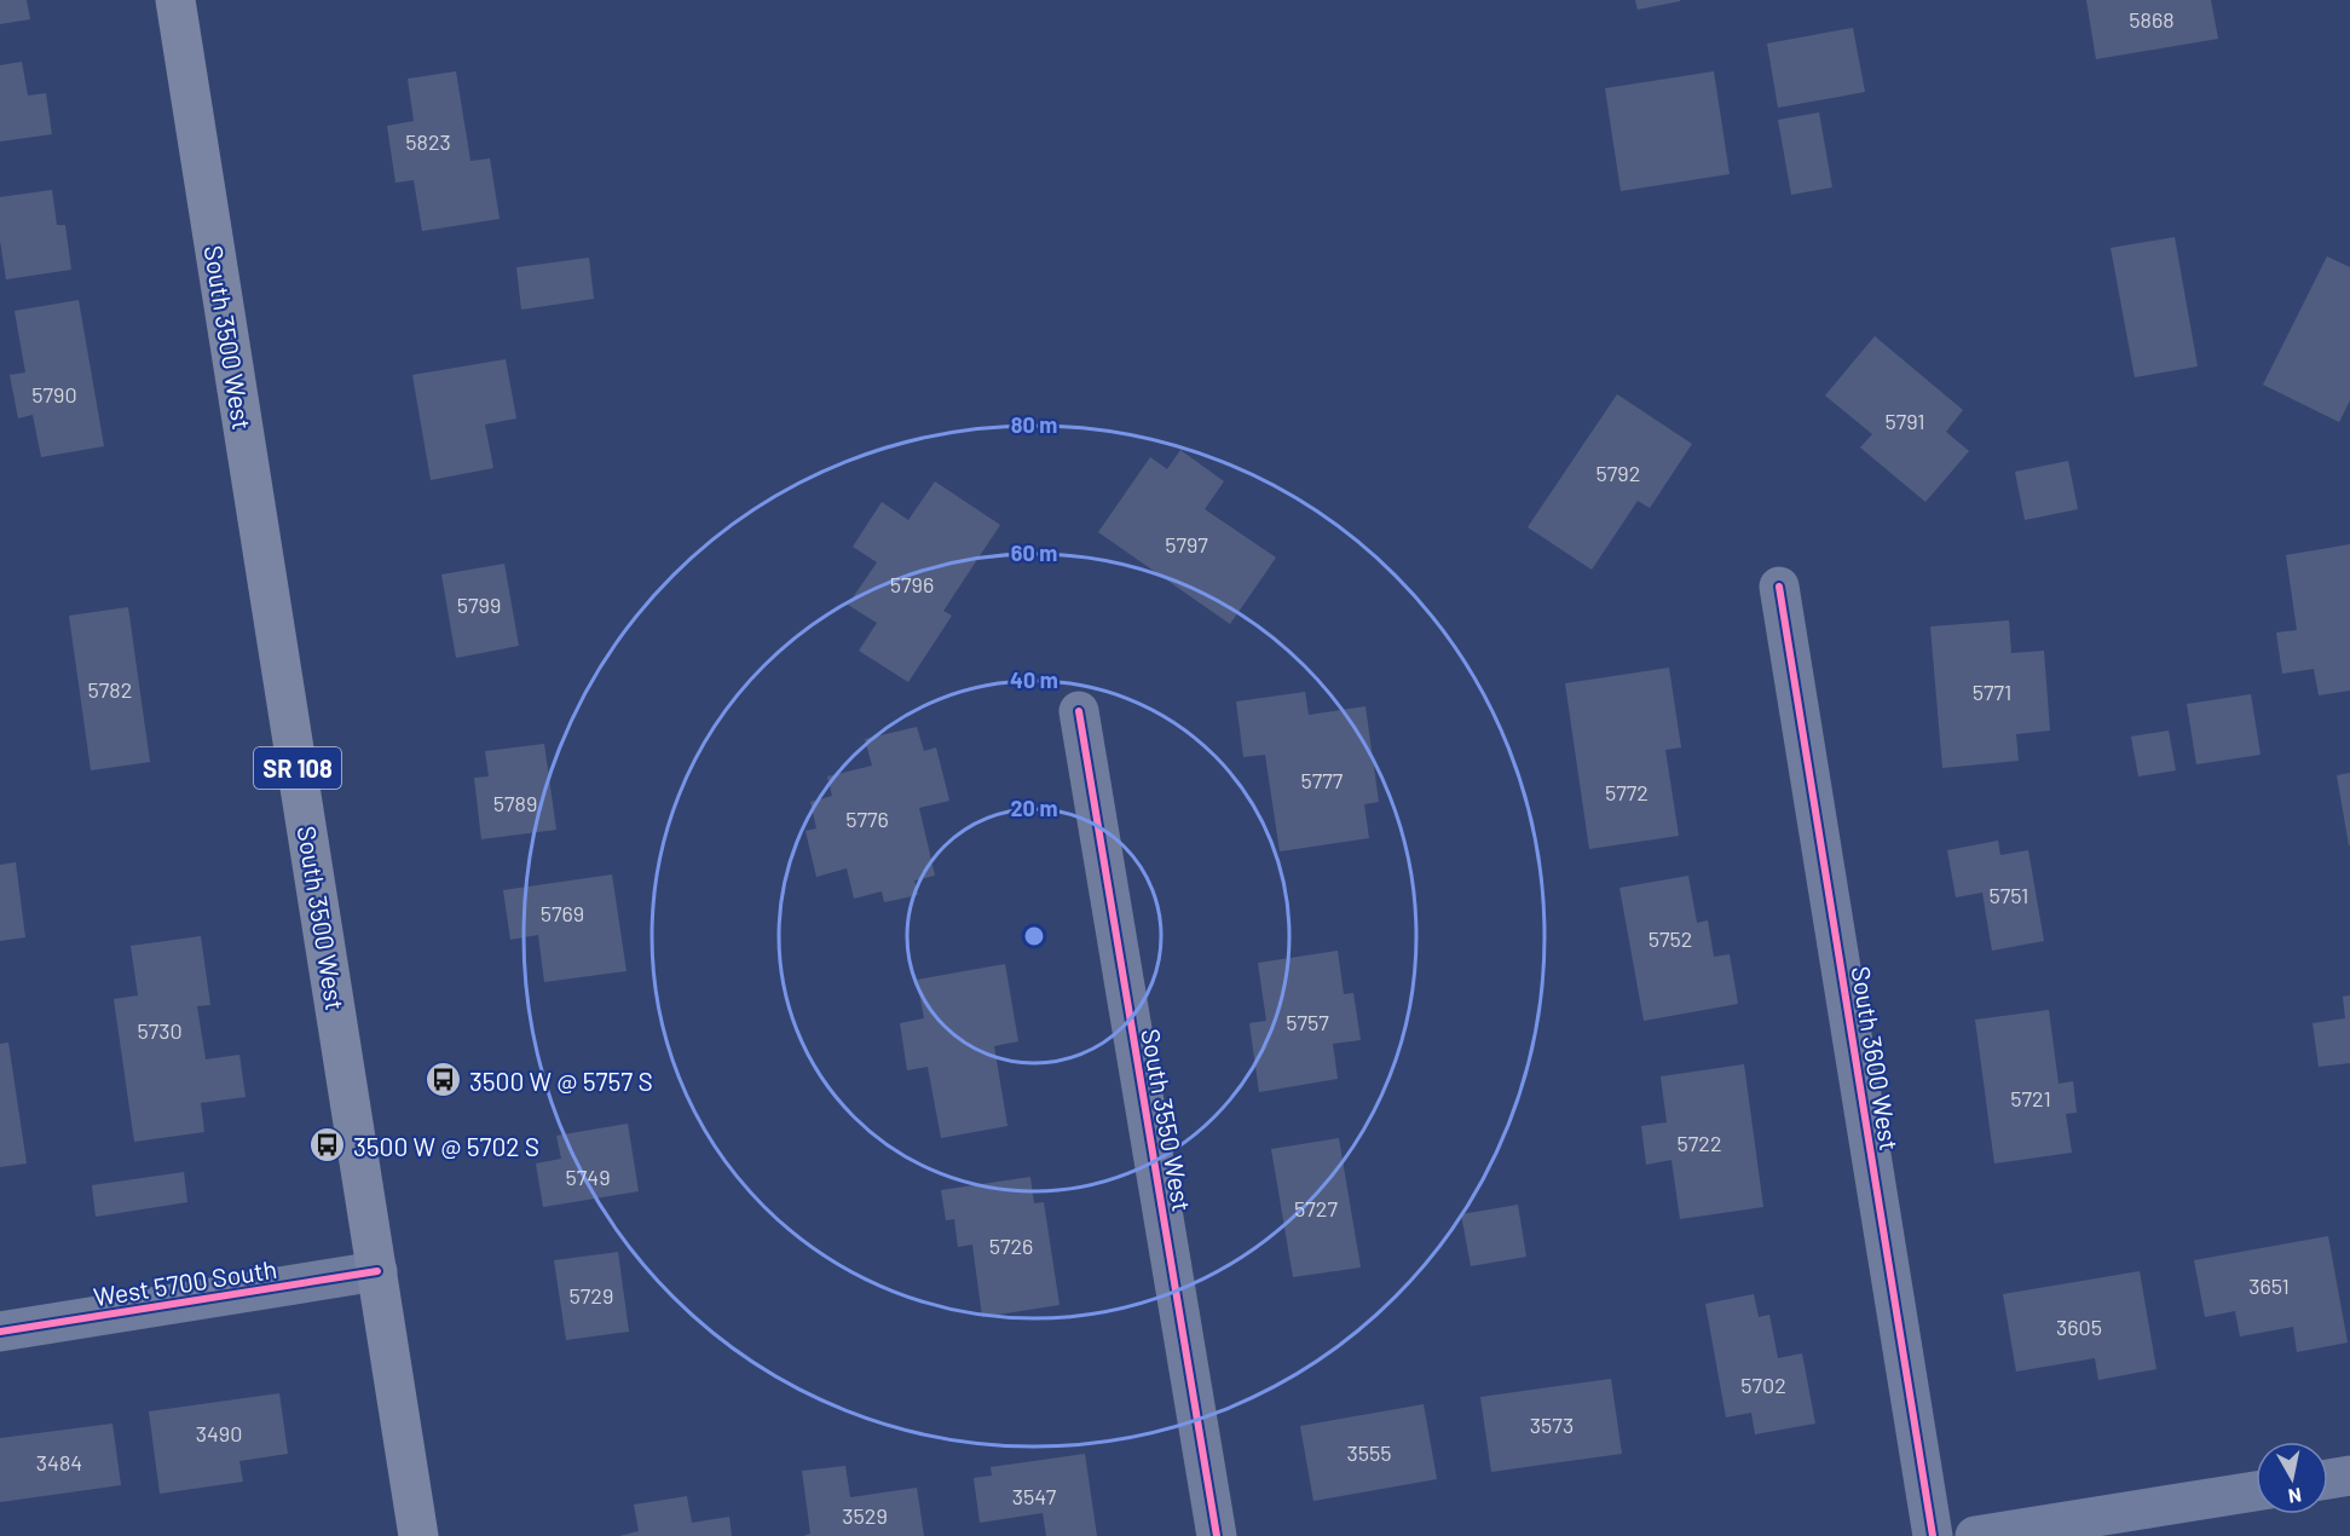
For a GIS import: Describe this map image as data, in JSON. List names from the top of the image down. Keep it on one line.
{"streets":{"main road":["South 3500 West","SR 108"],"street":["South 3600 West","South 3550 West","West 5700 South"]},"crossings":[["South 3500 West","West 5700 South"]],"places":{"bus stop":["3500 W @ 5757 S","3500 W @ 5702 S"]},"house_numbers":["5868","5823","5790","5791","5792","5797","5796","5799","5782","5771","5777","5772","5789","5776","5751","5769","5752","5757","5730","5721","5722","5749","5727","5726","3651","5729","3605","5702","3573","3490","3555","3484","3547","3529"],"north":"bottom","rings":["80 m","60 m","40 m","20 m"]}
